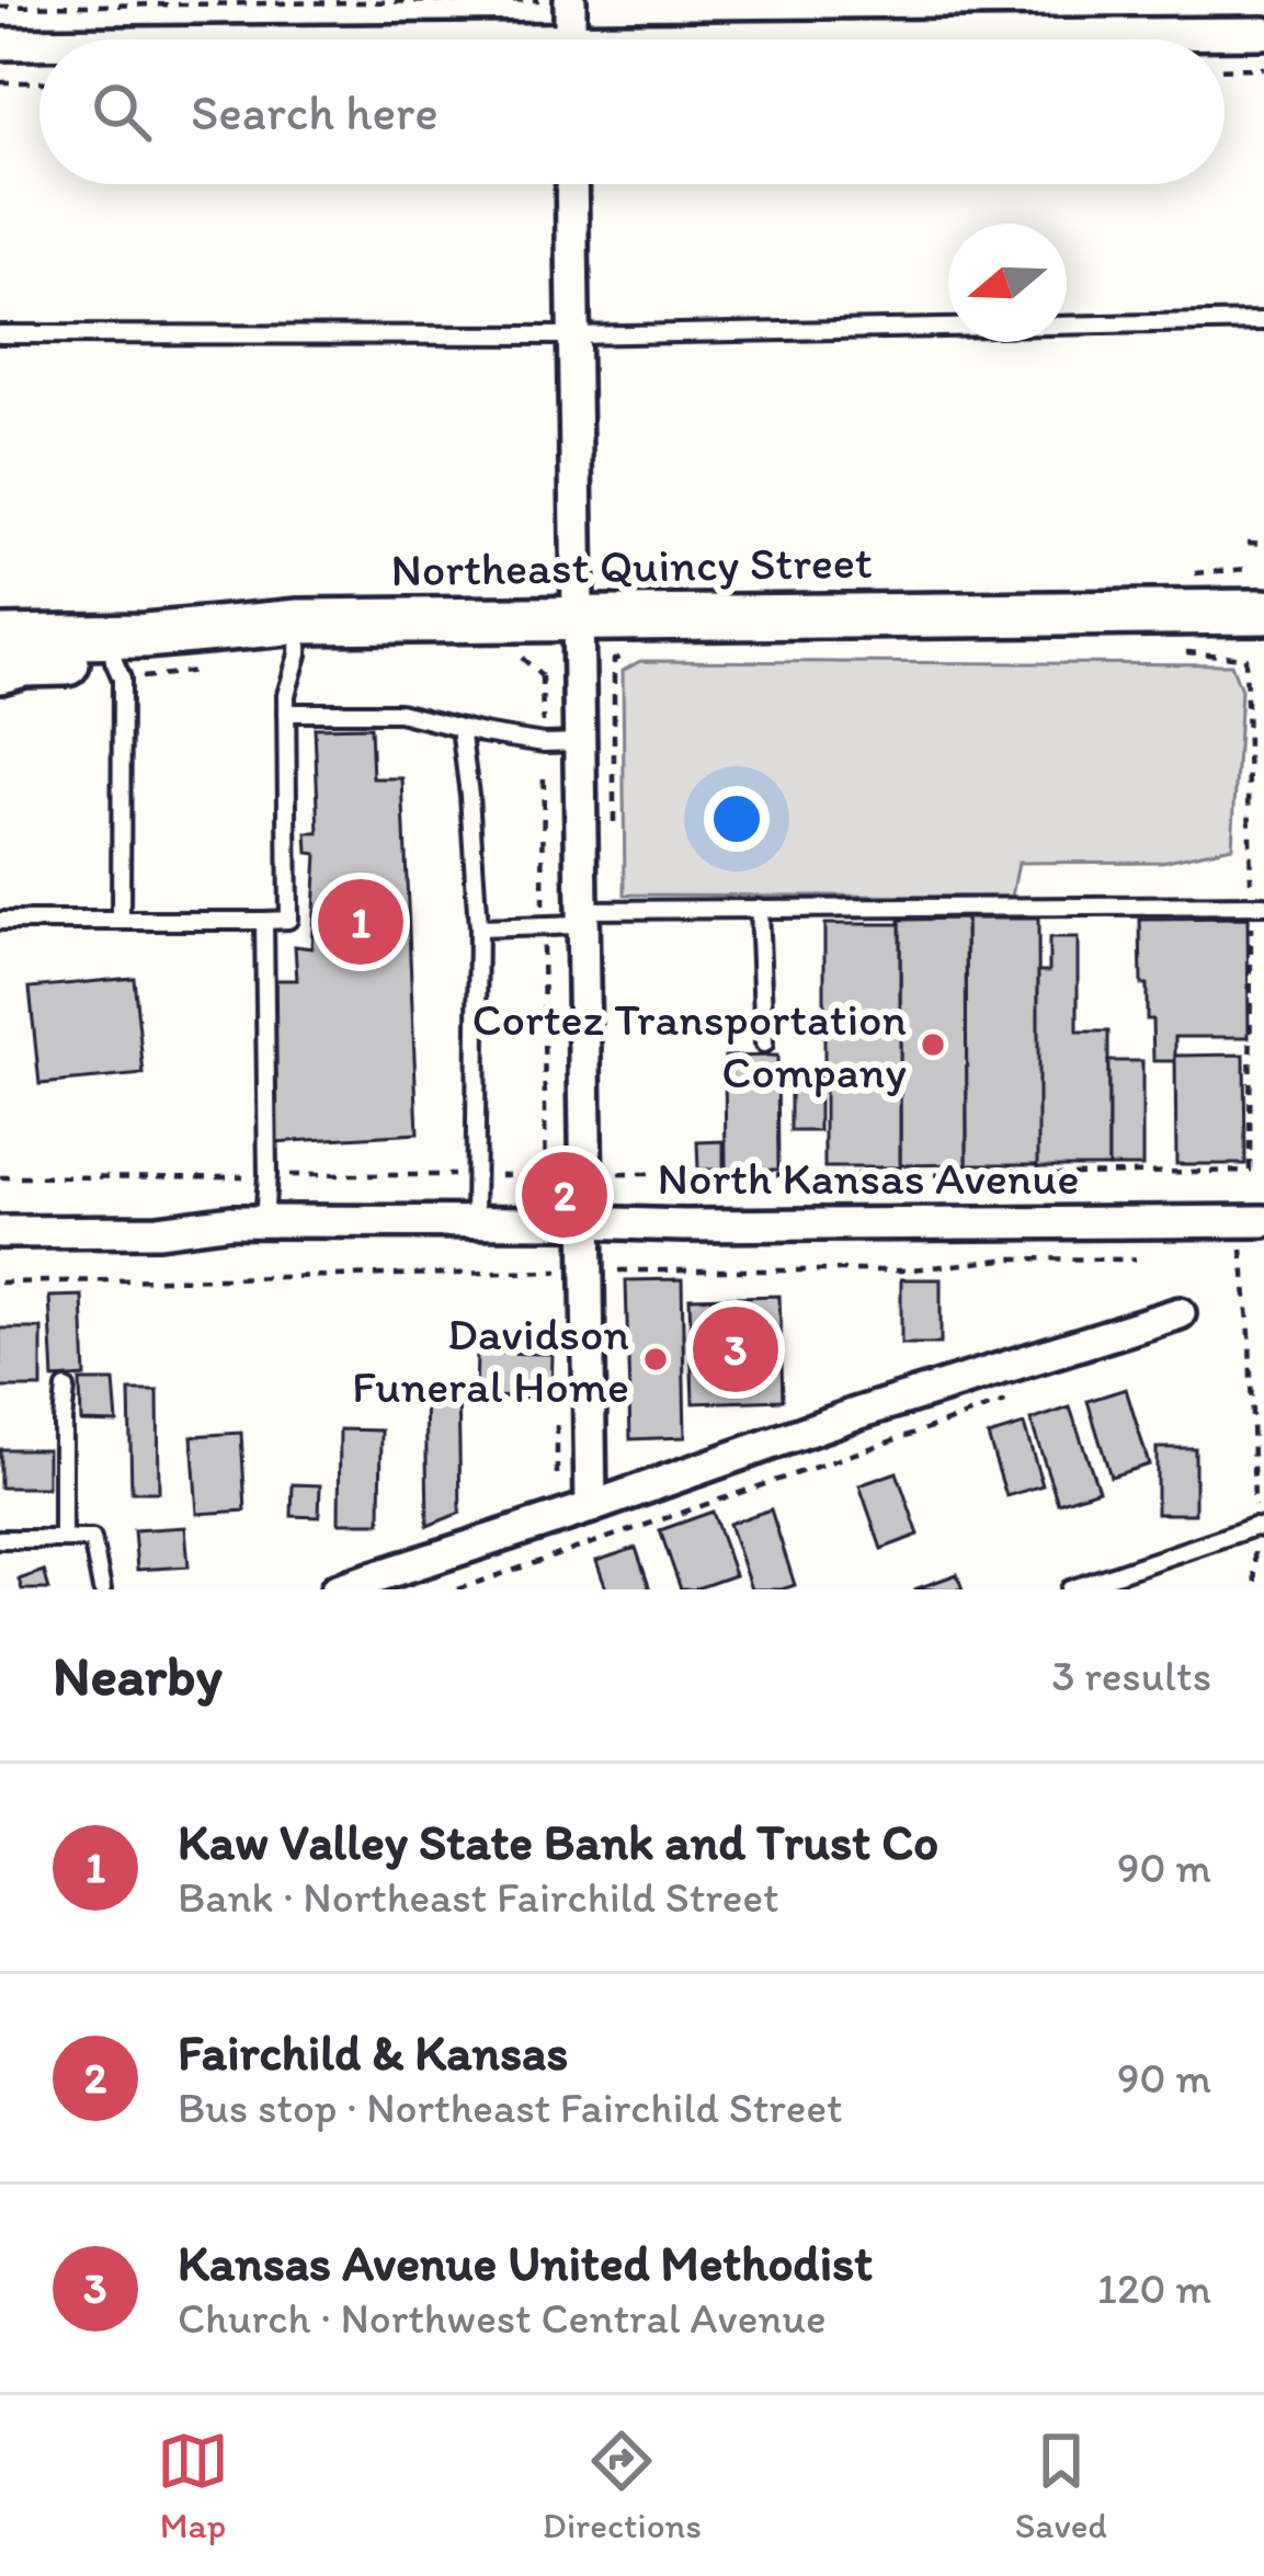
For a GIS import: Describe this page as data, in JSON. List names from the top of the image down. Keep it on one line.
{"streets":{"main road":["Northeast Quincy Street"],"street":["North Kansas Avenue"]},"places":["Cortez Transportation Company","Davidson Funeral Home"],"north":"left","page":{"search":"Search here","pins":["1","2","3"],"heading":["Nearby","3 results"],"list":[{"mark":"1","name":"Kaw Valley State Bank and Trust Co","note":"Bank · Northeast Fairchild Street","value":"90 m"},{"mark":"2","name":"Fairchild & Kansas","note":"Bus stop · Northeast Fairchild Street","value":"90 m"},{"mark":"3","name":"Kansas Avenue United Methodist","note":"Church · Northwest Central Avenue","value":"120 m"}],"nav":["Map","Directions","Saved"]}}
